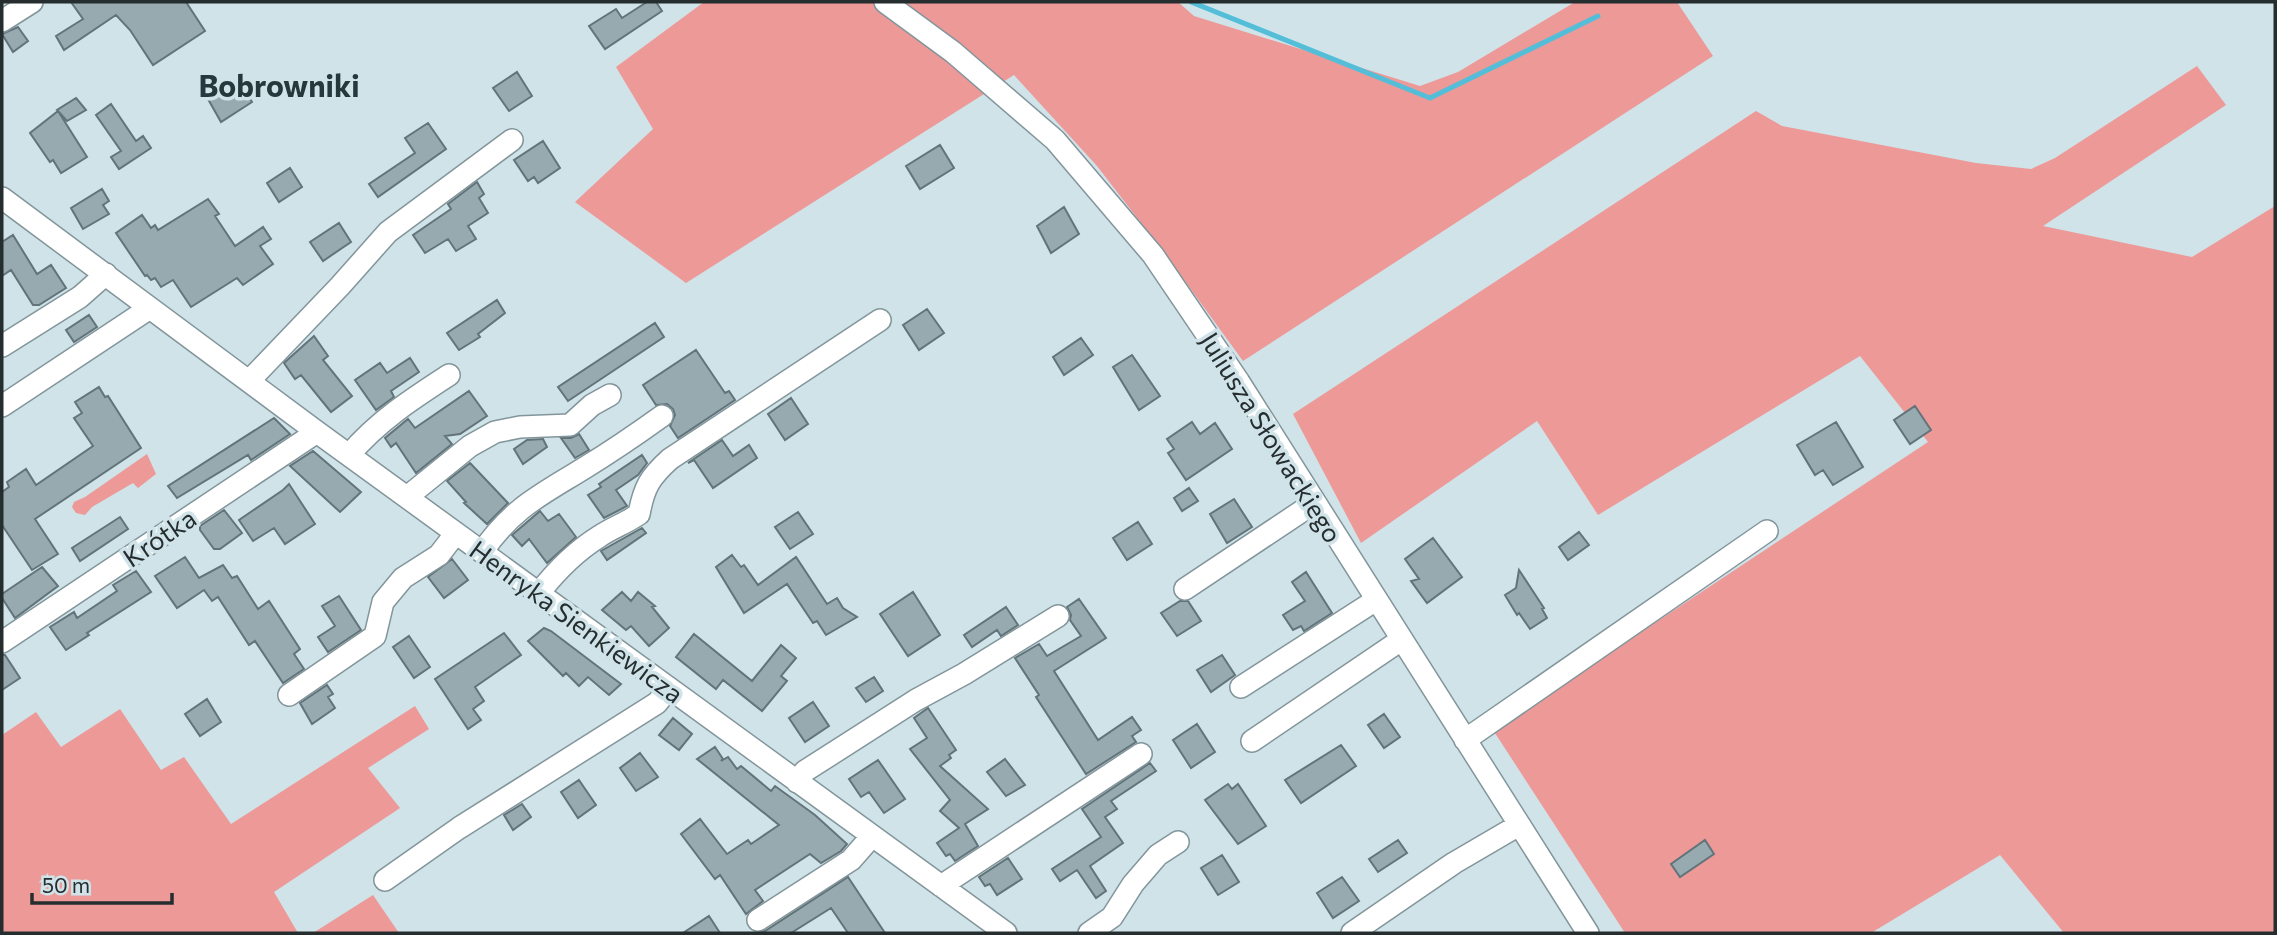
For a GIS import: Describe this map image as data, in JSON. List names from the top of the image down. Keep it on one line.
{"streets":{"street":["Juliusza Słowackiego","Krótka","Henryka Sienkiewicza"]},"crossings":[["Krótka","Henryka Sienkiewicza"]],"districts":["Bobrowniki"],"scale_bar":"50 m"}
